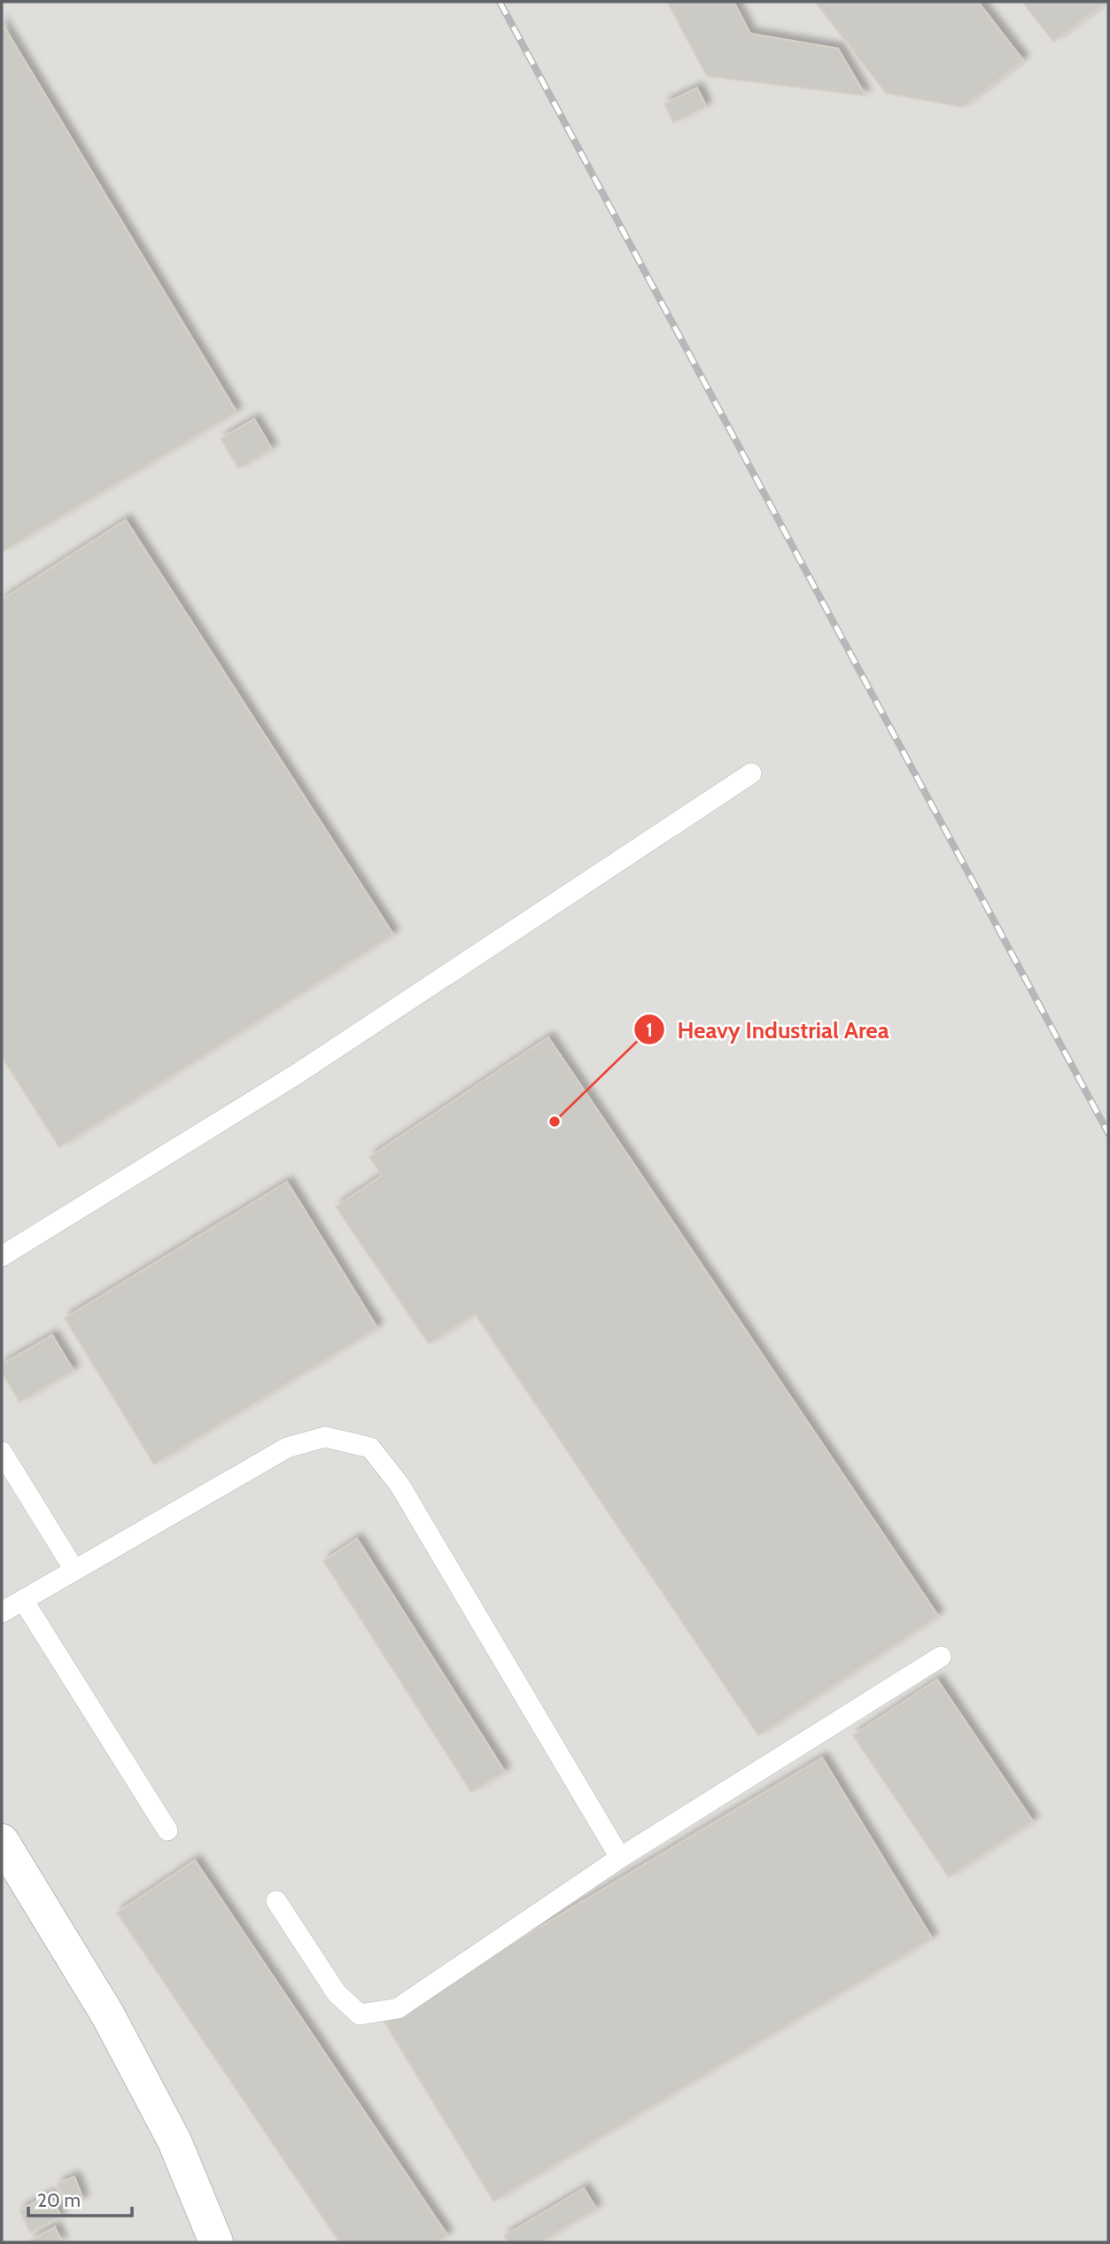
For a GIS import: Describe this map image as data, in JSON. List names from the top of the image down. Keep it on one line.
{"places":["Heavy Industrial Area"],"scale_bar":"20 m"}
